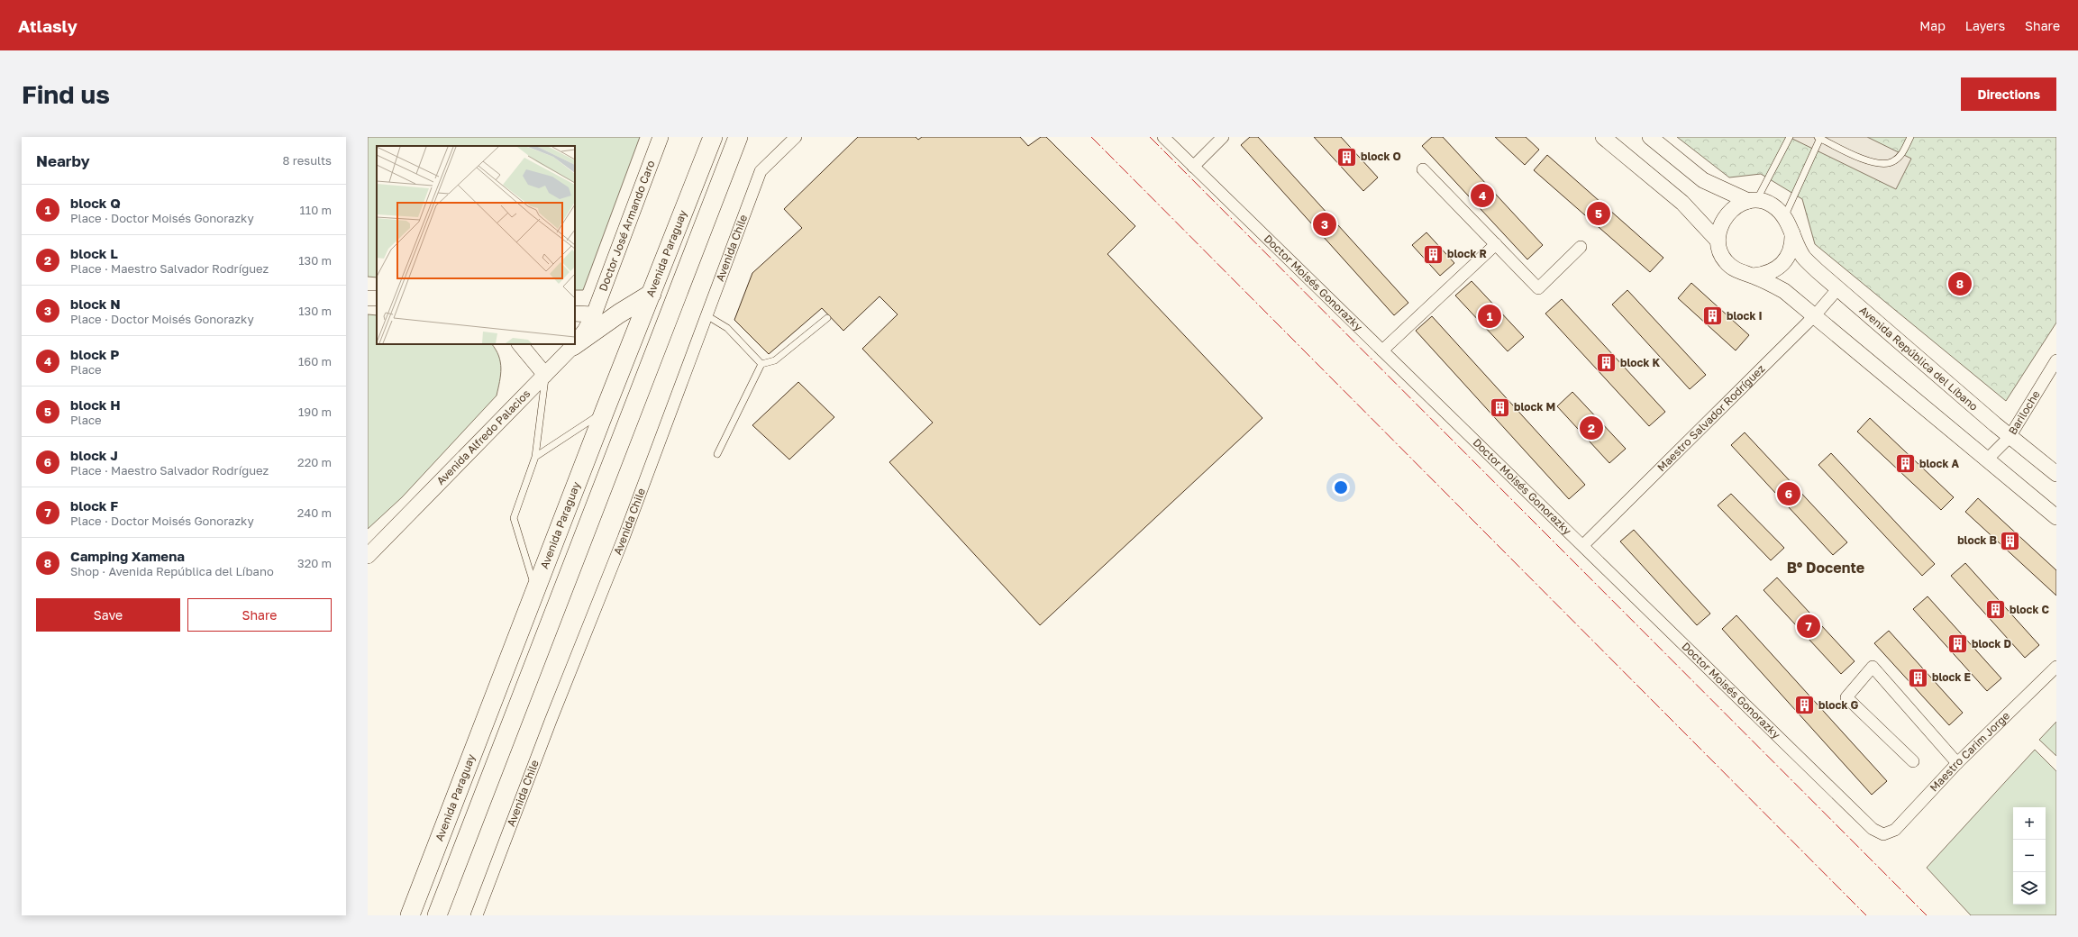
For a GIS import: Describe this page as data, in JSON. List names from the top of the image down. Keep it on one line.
{"streets":{"main road":["Avenida Paraguay"],"street":["Doctor José Armando Caro","Avenida Chile","Doctor Moisés Gonorazky","Avenida República del Líbano","Bariloche","Maestro Salvador Rodríguez","Avenida Alfredo Palacios","Maestro Carim Jorge"]},"crossings":[["Doctor José Armando Caro","Avenida Alfredo Palacios"],["Doctor Moisés Gonorazky","Maestro Salvador Rodríguez"],["Doctor Moisés Gonorazky","Maestro Carim Jorge"],["Avenida República del Líbano","Bariloche"],["Avenida República del Líbano","Maestro Salvador Rodríguez"]],"districts":["Bº Docente"],"places":{"building":["block O","block R","block I","block K","block M","block A","block B","block C","block D","block E","block G"]},"page":{"header":"Atlasly","nav":["Map","Layers","Share"],"buttons":["Directions",["Save","Share"]],"title":"Find us","heading":["Nearby","8 results"],"pins":["4","5","3","8","1","2","6","7"],"list":[{"mark":"1","name":"block Q","note":"Place · Doctor Moisés Gonorazky","value":"110 m"},{"mark":"2","name":"block L","note":"Place · Maestro Salvador Rodríguez","value":"130 m"},{"mark":"3","name":"block N","note":"Place · Doctor Moisés Gonorazky","value":"130 m"},{"mark":"4","name":"block P","note":"Place","value":"160 m"},{"mark":"5","name":"block H","note":"Place","value":"190 m"},{"mark":"6","name":"block J","note":"Place · Maestro Salvador Rodríguez","value":"220 m"},{"mark":"7","name":"block F","note":"Place · Doctor Moisés Gonorazky","value":"240 m"},{"mark":"8","name":"Camping Xamena","note":"Shop · Avenida República del Líbano","value":"320 m"}],"map_buttons":["+","−"]}}
